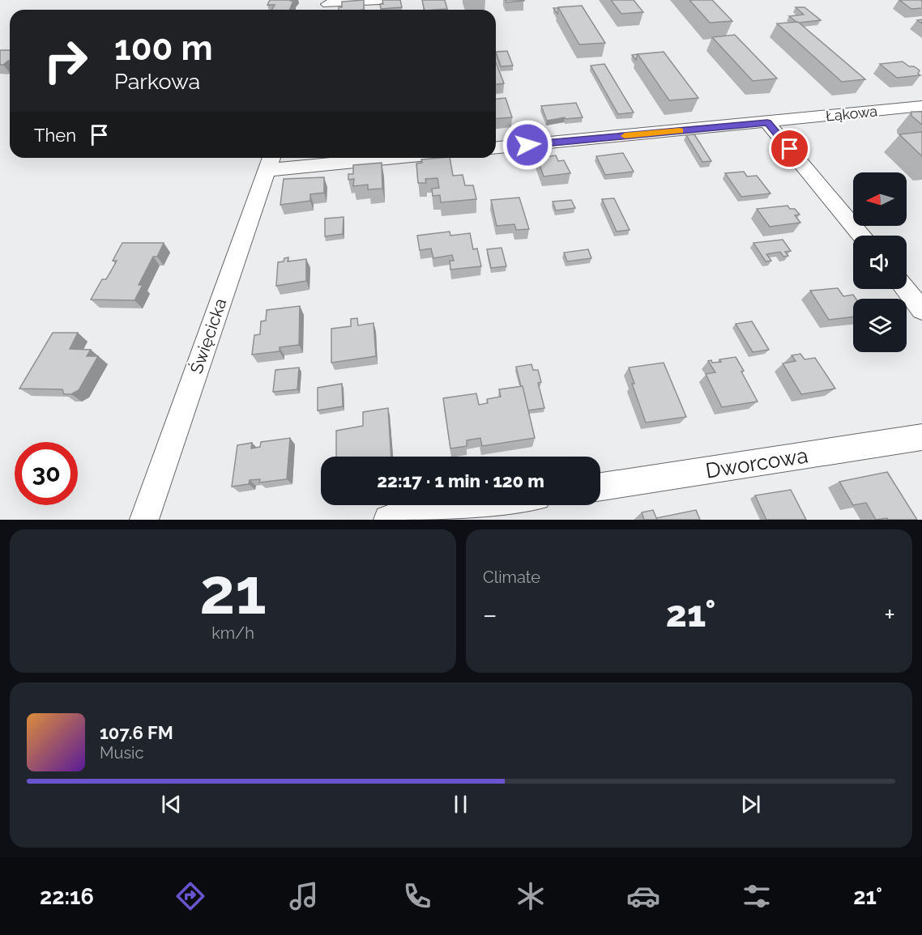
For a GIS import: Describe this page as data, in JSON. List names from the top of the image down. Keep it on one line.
{"streets":{"street":["Łąkowa","Święcicka","Dworcowa"]},"north":"left","page":{"turn":["100 m","Parkowa"],"then":"Then","limit":"30","trip":"22:17 · 1 min · 120 m","tile":[["21","km/h"],"Climate"],"heat":["−","21°","+"],"song":["107.6 FM","Music"],"tabs":["22:16","21°"]}}
